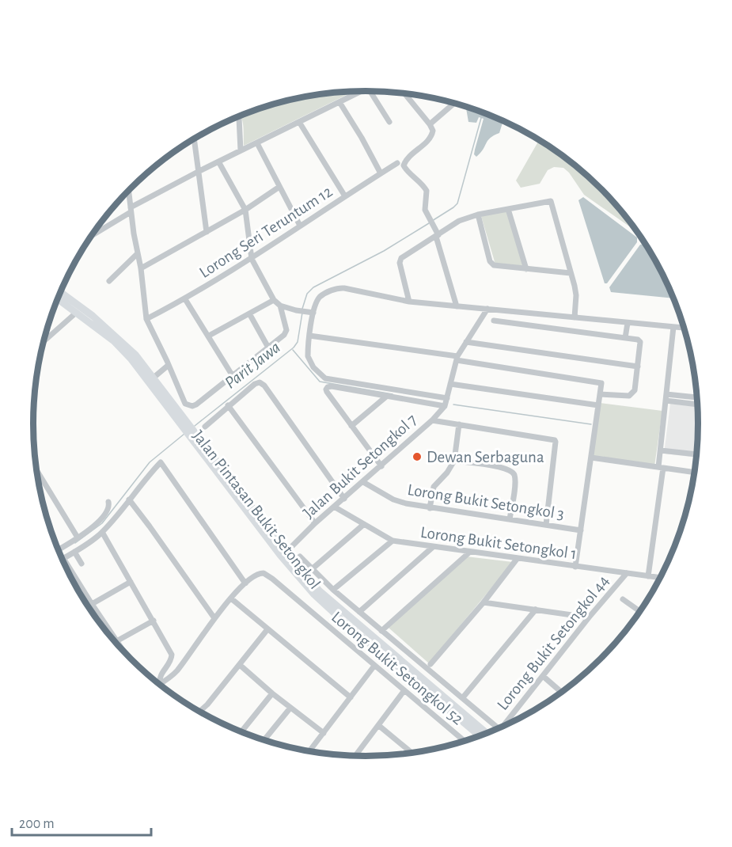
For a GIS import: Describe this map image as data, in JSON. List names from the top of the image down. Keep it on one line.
{"streets":{"main road":["Jalan Pintasan Bukit Setongkol"],"street":["Lorong Seri Teruntum 12","Jalan Bukit Setongkol 7","Lorong Bukit Setongkol 3","Lorong Bukit Setongkol 1","Lorong Bukit Setongkol 44","Lorong Bukit Setongkol 52"]},"crossings":[["Jalan Bukit Setongkol 7","Lorong Bukit Setongkol 3"],["Jalan Bukit Setongkol 7","Lorong Bukit Setongkol 1"],["Lorong Bukit Setongkol 1","Lorong Bukit Setongkol 44"]],"water":["Parit Jawa"],"places":["Dewan Serbaguna"],"scale_bar":"200 m"}
